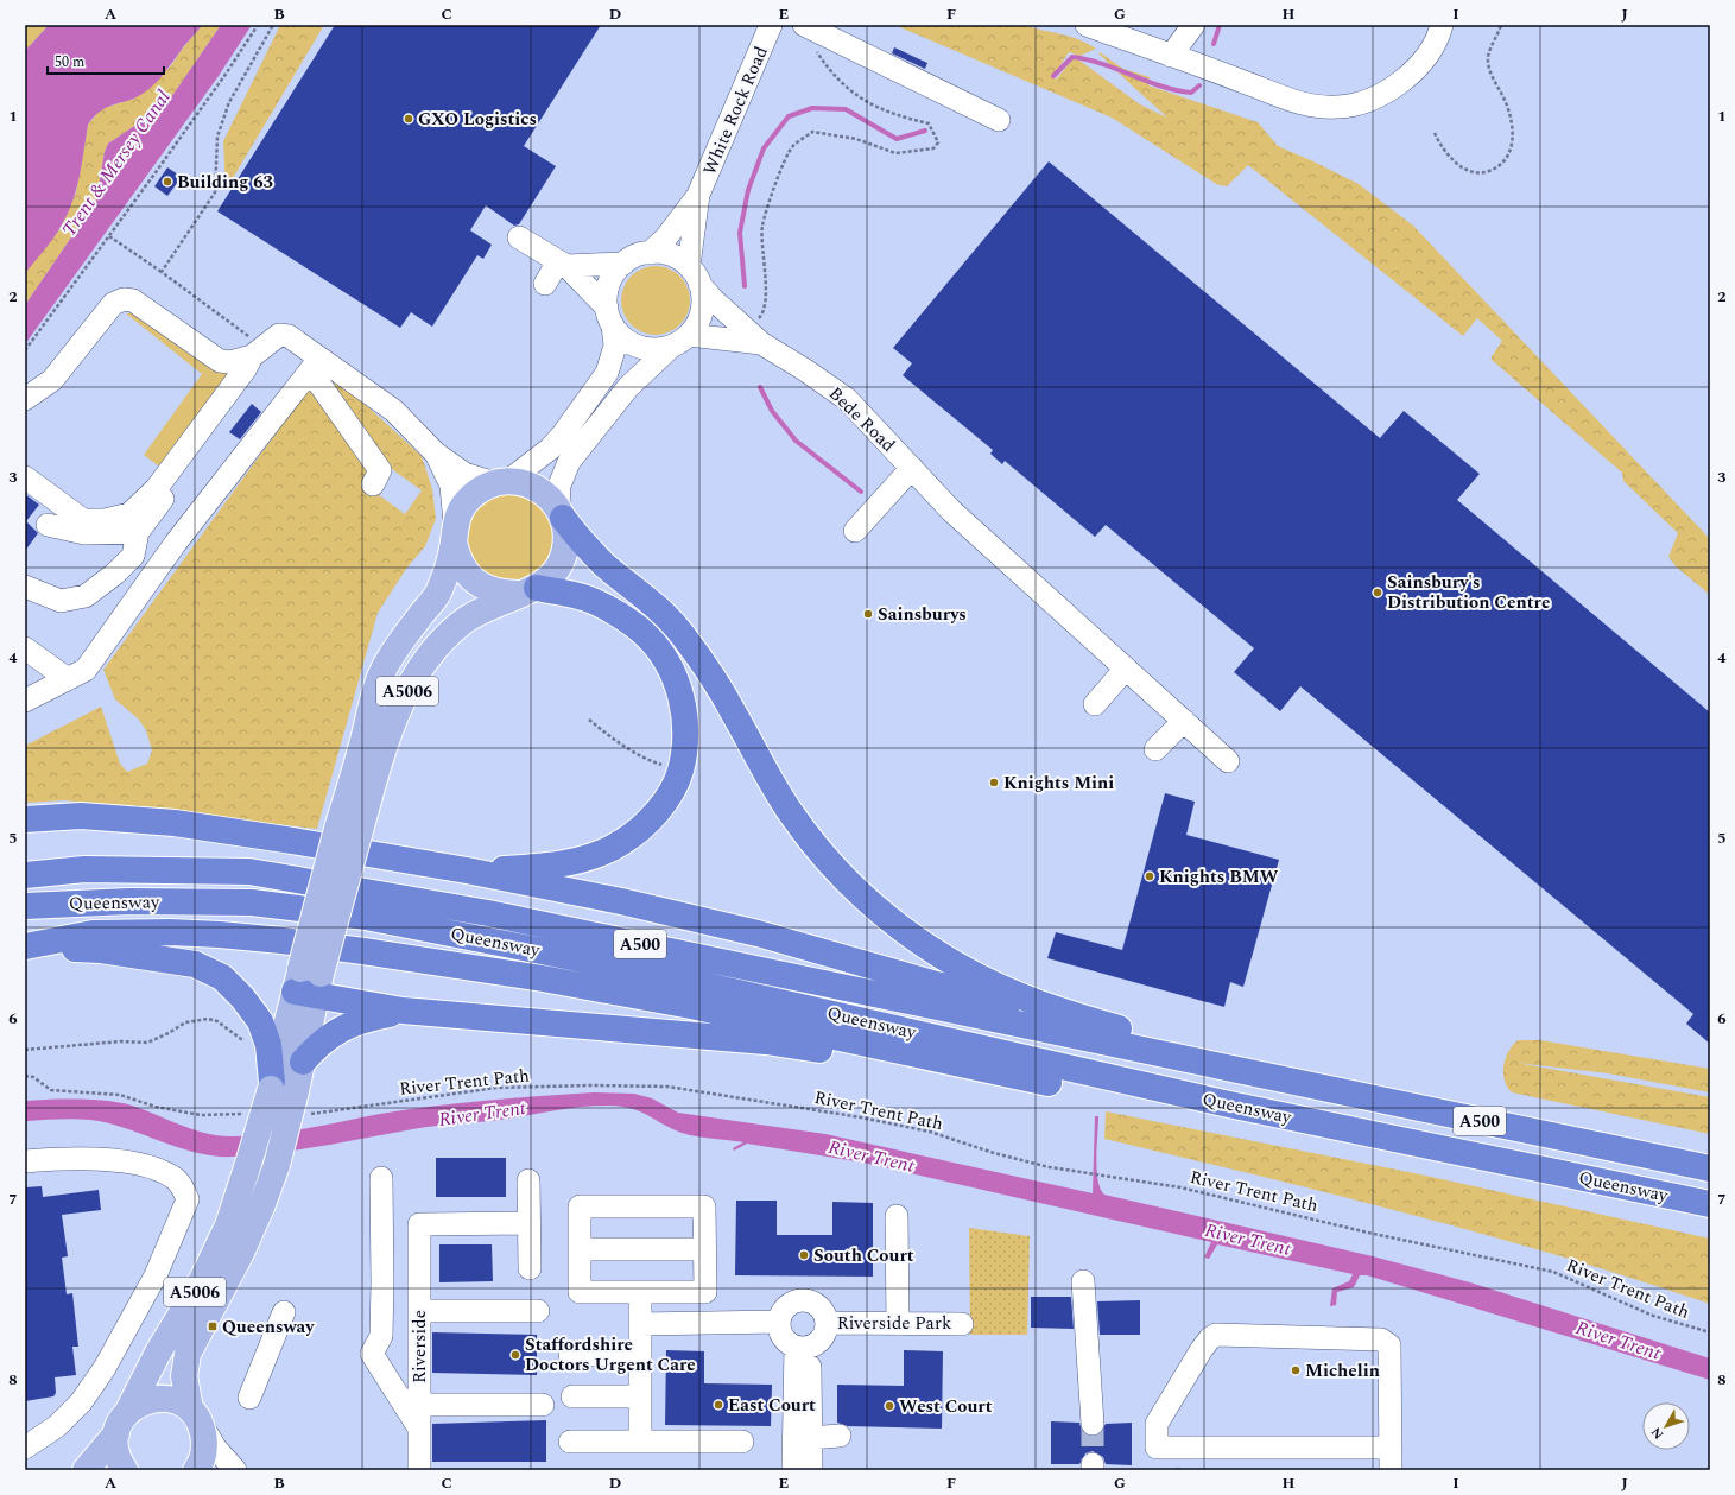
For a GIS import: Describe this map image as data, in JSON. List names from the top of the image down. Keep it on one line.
{"streets":{"highway":["Queensway","A500"],"main road":["A5006"],"street":["White Rock Road","Bede Road","Riverside Park","Riverside"],"path":["River Trent Path"]},"crossings":[["White Rock Road","Bede Road"]],"water":["Trent & Mersey Canal","River Trent"],"places":{"other":["GXO Logistics","Building 63","Sainsbury's Distribution Centre","Sainsburys","Knights Mini","Knights BMW","South Court","Staffordshire Doctors Urgent Care","Michelin","East Court","West Court"],"transit":["Queensway"]},"scale_bar":"50 m","north":"bottom left","grid":{"columns":["A","B","C","D","E","F","G","H","I","J"],"rows":["1","2","3","4","5","6","7","8"]}}
